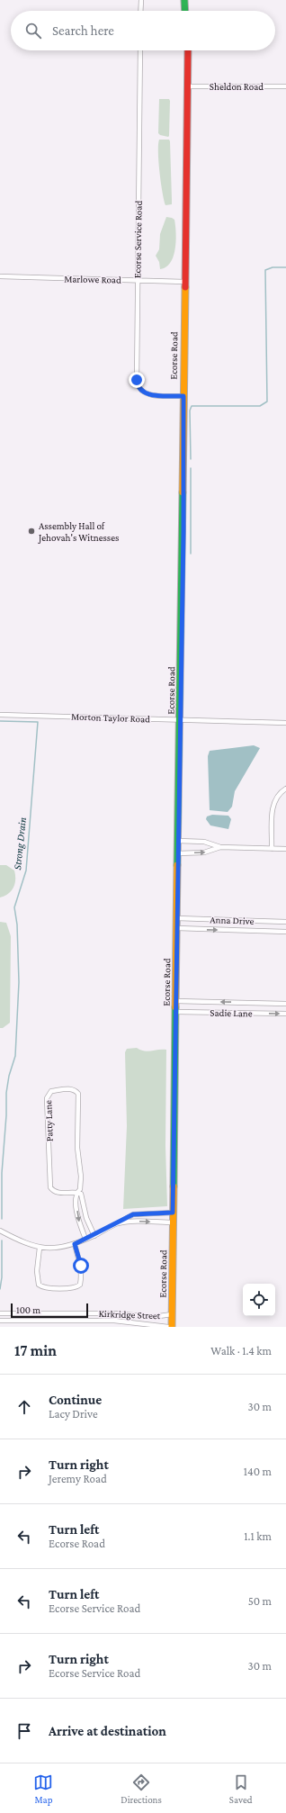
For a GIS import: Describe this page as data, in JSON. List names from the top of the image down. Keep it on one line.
{"streets":{"main road":["Ecorse Road"],"street":["Sheldon Road","Ecorse Service Road","Marlowe Road","Morton Taylor Road","Anna Drive","Sadie Lane","Patty Lane","Kirkridge Street"]},"crossings":[["Sheldon Road","Ecorse Road"],["Ecorse Service Road","Marlowe Road"],["Ecorse Service Road","Ecorse Road"],["Marlowe Road","Ecorse Road"],["Ecorse Road","Morton Taylor Road"],["Ecorse Road","Anna Drive"],["Ecorse Road","Sadie Lane"],["Ecorse Road","Kirkridge Street"]],"water":["Strong Drain"],"places":["Assembly Hall of Jehovah's Witnesses"],"scale_bar":"100 m","page":{"search":"Search here","scale":"100 m","heading":["17 min","Walk · 1.4 km"],"list":[["Continue","Lacy Drive","30 m"],["Turn right","Jeremy Road","140 m"],["Turn left","Ecorse Road","1.1 km"],["Turn left","Ecorse Service Road","50 m"],["Turn right","Ecorse Service Road","30 m"],"Arrive at destination"],"nav":["Map","Directions","Saved"]}}
